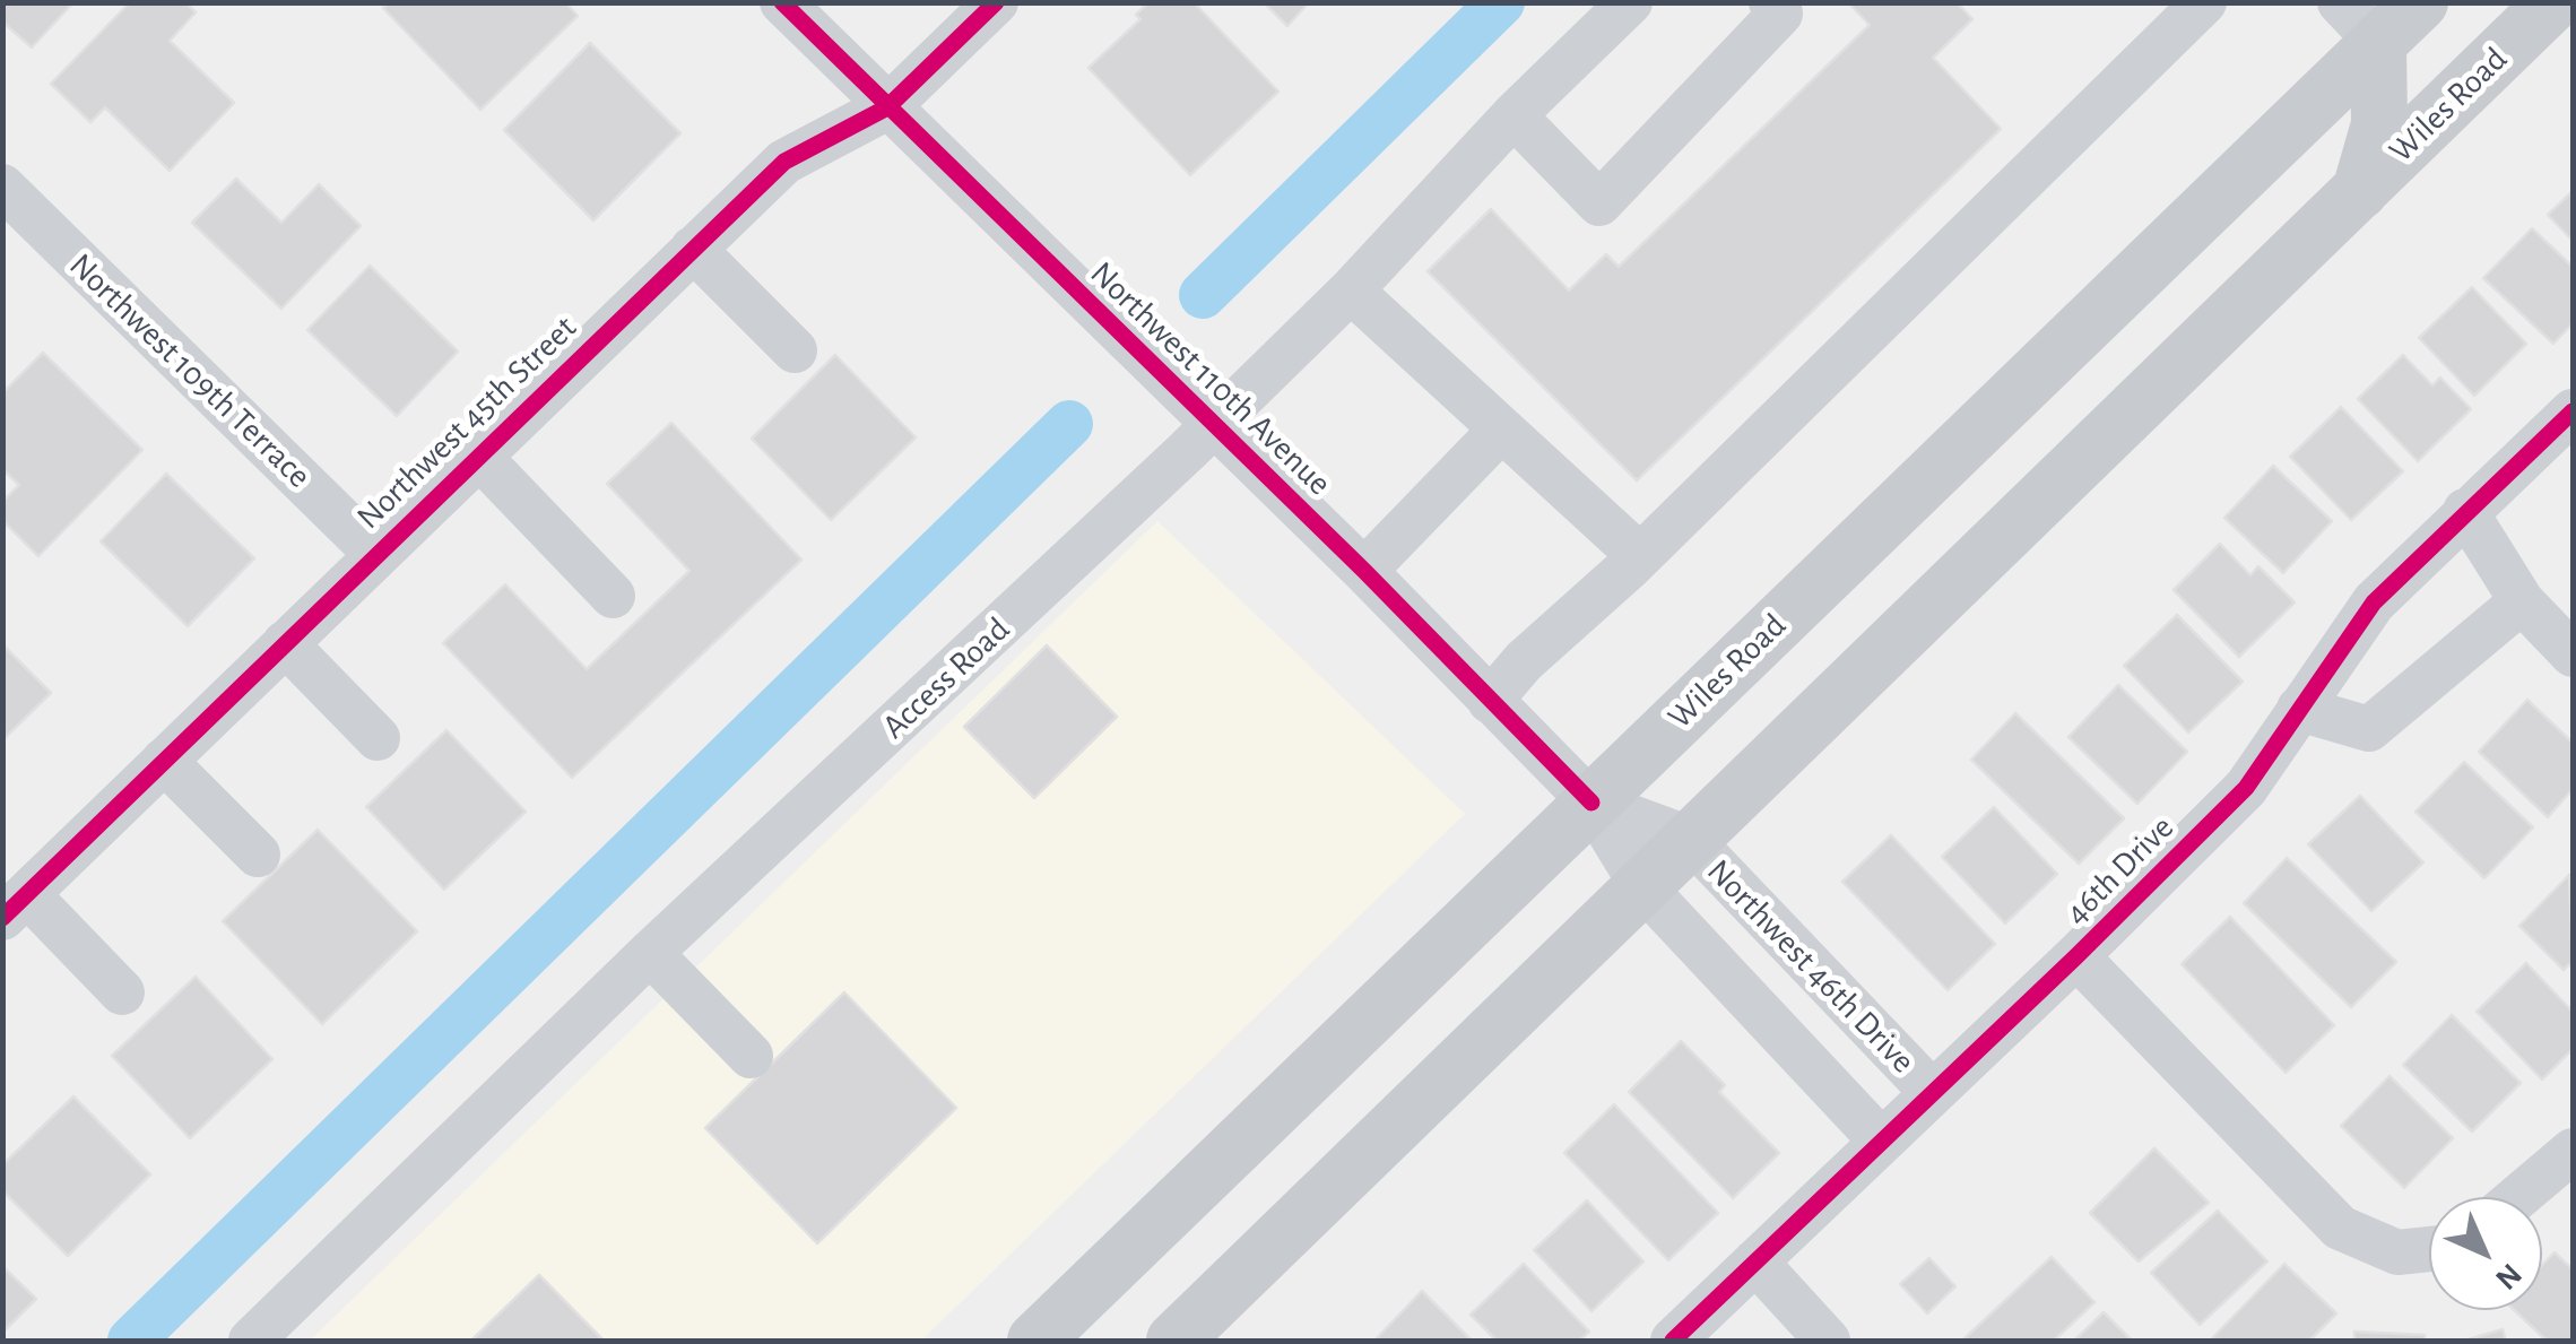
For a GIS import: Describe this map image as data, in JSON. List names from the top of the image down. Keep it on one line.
{"streets":{"main road":["Wiles Road"],"street":["Northwest 109th Terrace","Northwest 110th Avenue","Northwest 45th Street","Access Road","46th Drive","Northwest 46th Drive"]},"crossings":[["Wiles Road","Northwest 110th Avenue"],["Wiles Road","Northwest 46th Drive"],["Northwest 109th Terrace","Northwest 45th Street"],["Northwest 110th Avenue","Northwest 45th Street"],["Northwest 110th Avenue","Access Road"],["Northwest 110th Avenue","Northwest 46th Drive"],["46th Drive","Northwest 46th Drive"]],"north":"bottom right"}
